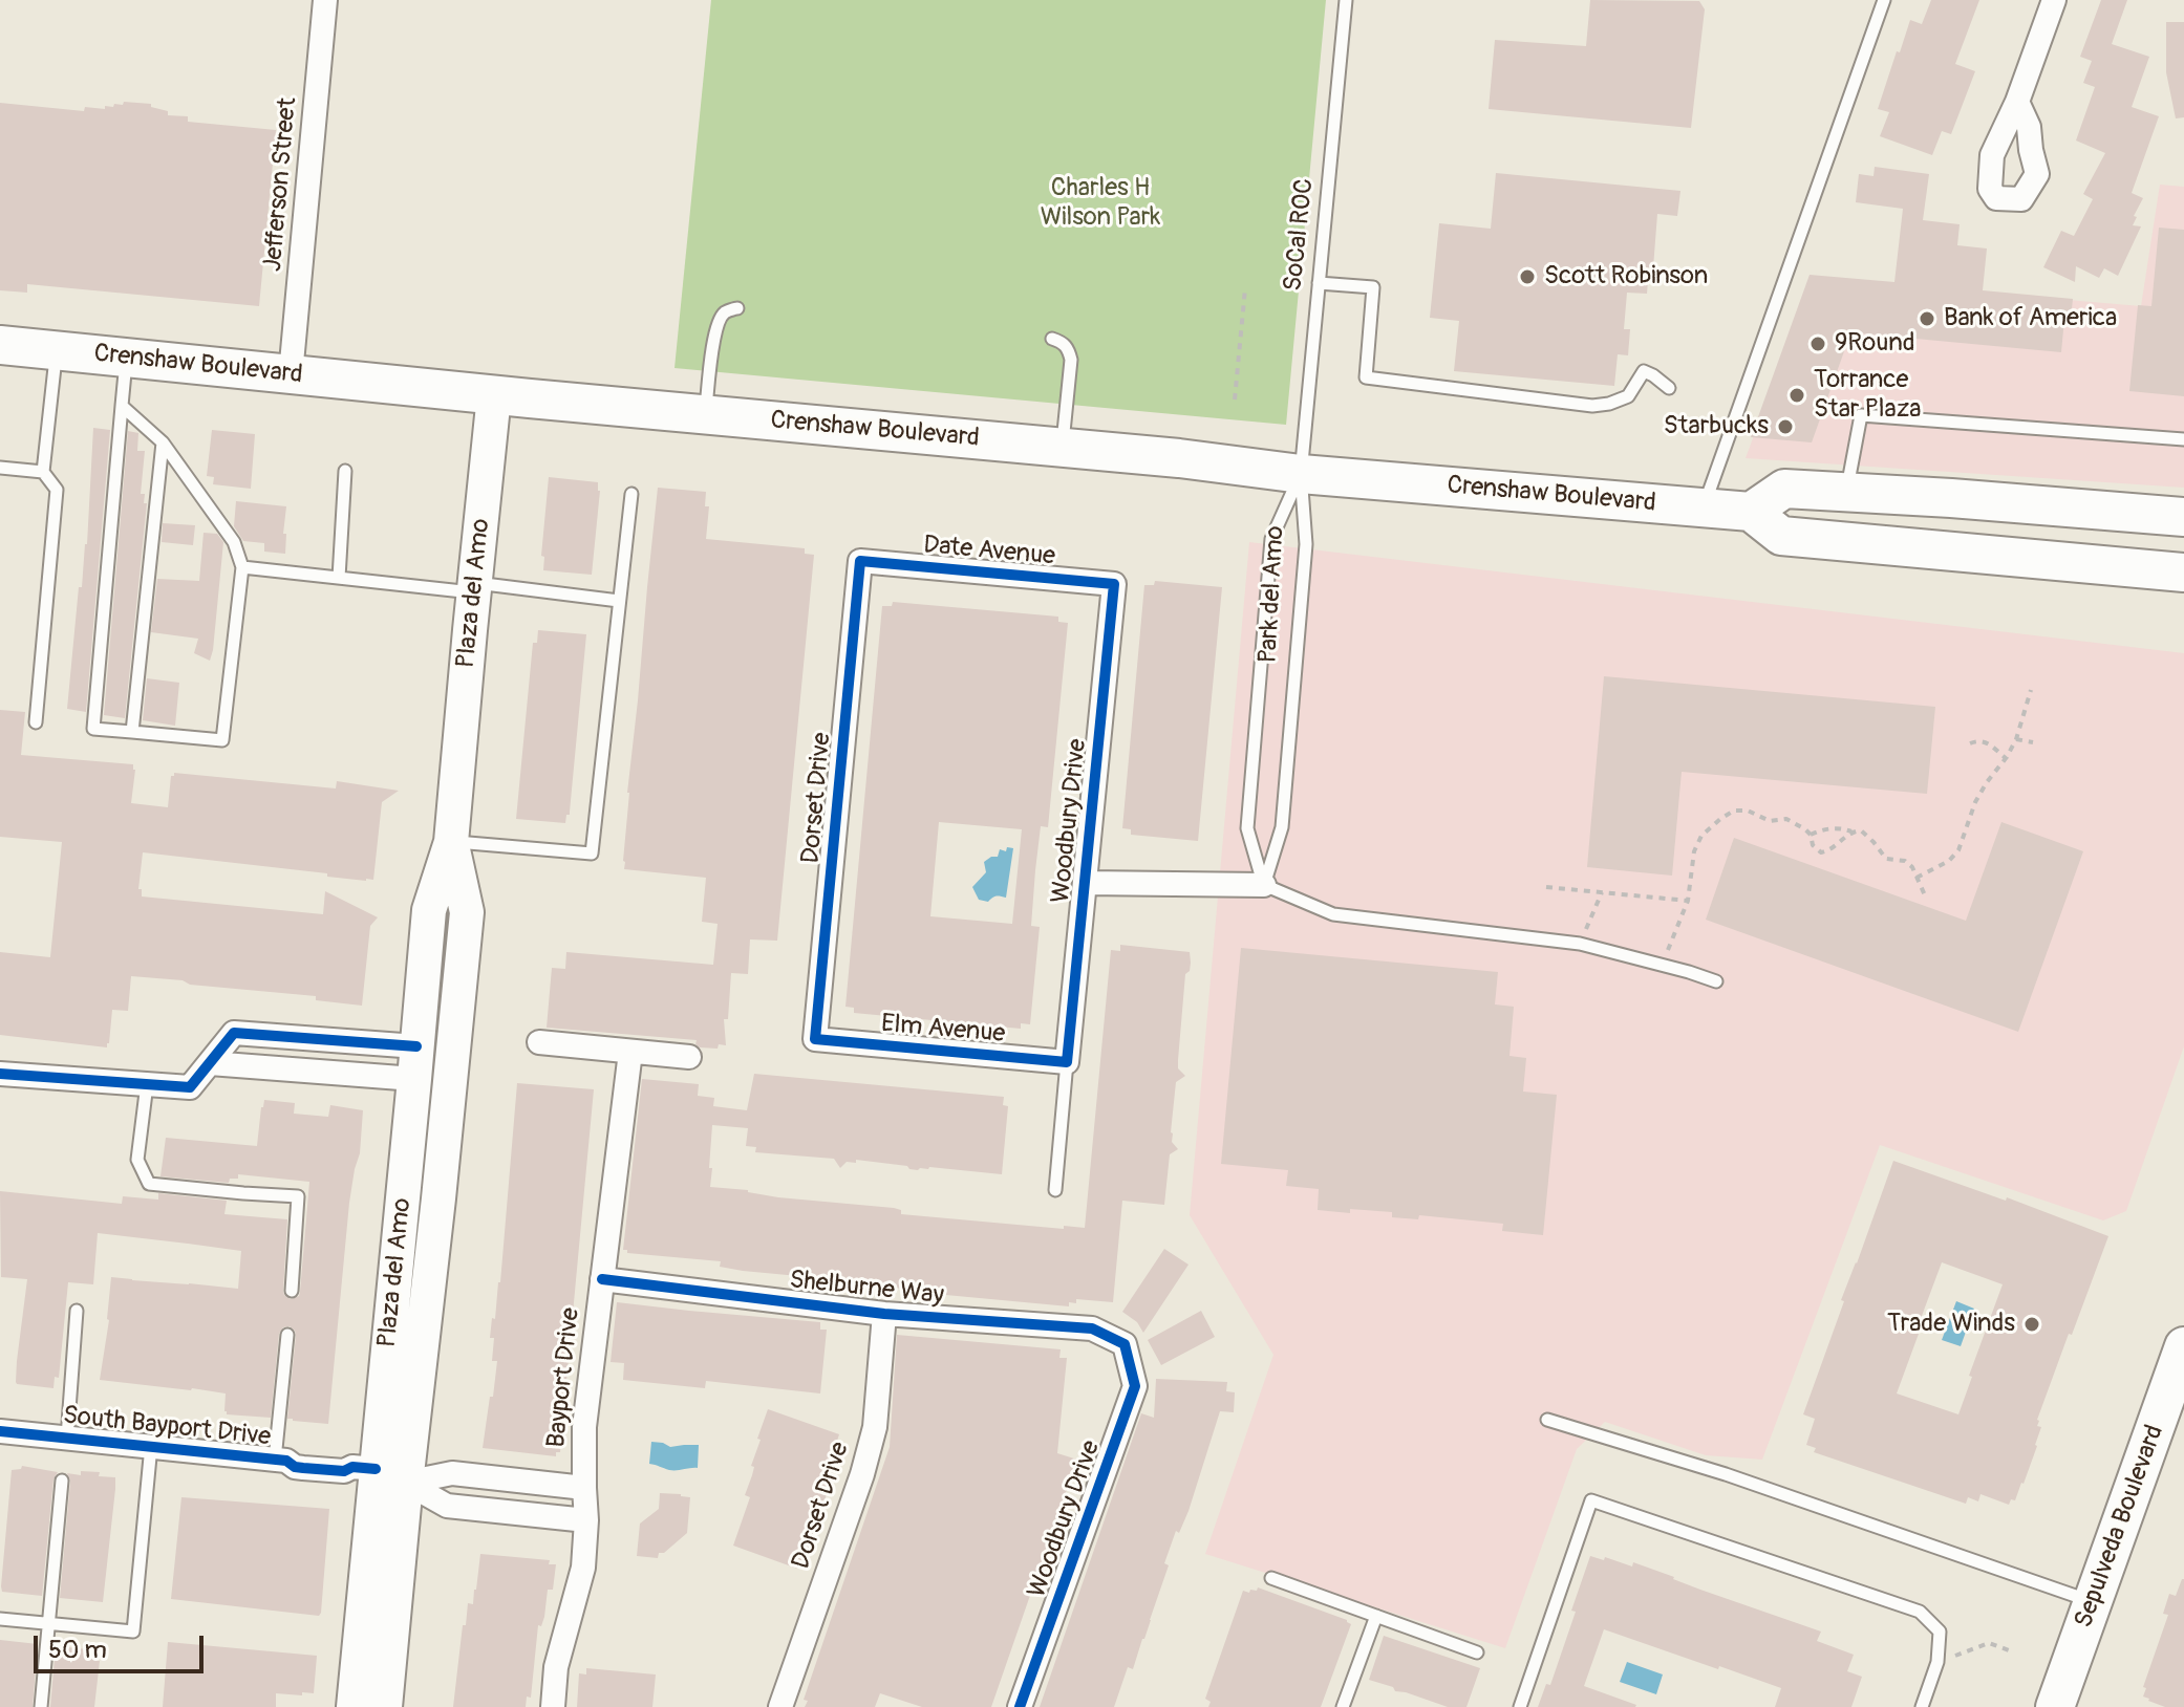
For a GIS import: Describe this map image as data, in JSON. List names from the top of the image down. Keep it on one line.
{"streets":{"main road":["Crenshaw Boulevard","Plaza del Amo","Sepulveda Boulevard"],"street":["Jefferson Street","Date Avenue","Dorset Drive","Woodbury Drive","Elm Avenue","Shelburne Way","Bayport Drive","South Bayport Drive"],"lane":["SoCal ROC","Park del Amo"]},"crossings":[["Jefferson Street","Crenshaw Boulevard"],["SoCal ROC","Crenshaw Boulevard"],["SoCal ROC","Park del Amo"],["Crenshaw Boulevard","Plaza del Amo"],["Crenshaw Boulevard","Park del Amo"],["Date Avenue","Dorset Drive"],["Date Avenue","Woodbury Drive"],["Plaza del Amo","South Bayport Drive"],["Dorset Drive","Elm Avenue"],["Dorset Drive","Shelburne Way"],["Woodbury Drive","Elm Avenue"],["Woodbury Drive","Shelburne Way"],["Shelburne Way","Bayport Drive"],["Bayport Drive","South Bayport Drive"]],"parks":["Charles H Wilson Park"],"places":["Scott Robinson","Bank of America","9Round","Torrance Star Plaza","Starbucks","Trade Winds"],"scale_bar":"50 m"}
